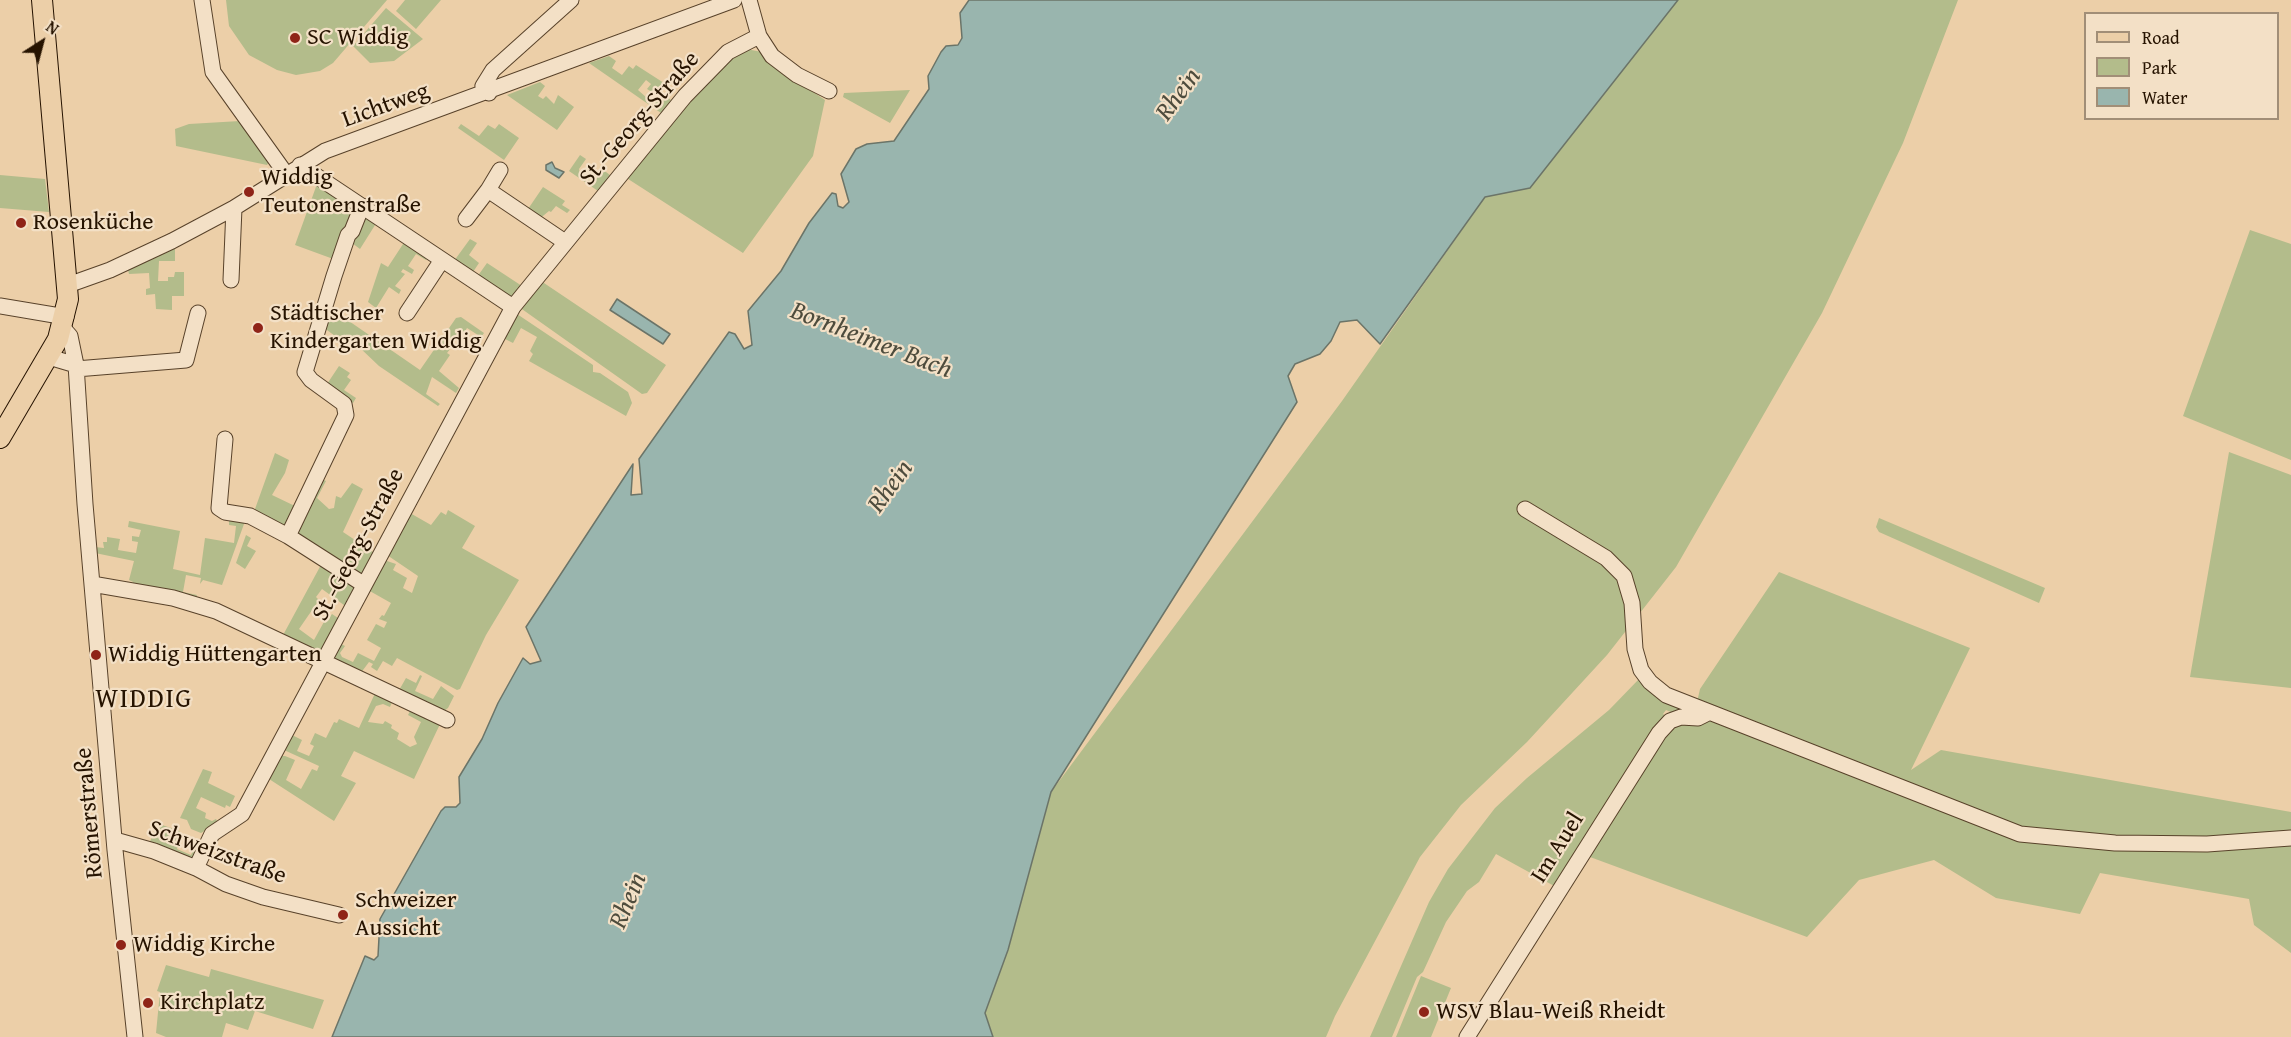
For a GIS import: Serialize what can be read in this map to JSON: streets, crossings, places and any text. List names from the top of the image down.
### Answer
{
  "streets": {
    "street": [
      "Lichtweg",
      "St.-Georg-Straße",
      "Römerstraße",
      "Im Auel",
      "Schweizstraße"
    ]
  },
  "crossings": [
    ["St.-Georg-Straße", "Schweizstraße"],
    ["Römerstraße", "Schweizstraße"]
  ],
  "districts": ["WIDDIG"],
  "water": ["Rhein", "Bornheimer Bach"],
  "places": [
    "SC Widdig",
    "Widdig Teutonenstraße",
    "Rosenküche",
    "Städtischer Kindergarten Widdig",
    "Widdig Hüttengarten",
    "Schweizer Aussicht",
    "Widdig Kirche",
    "Kirchplatz",
    "WSV Blau-Weiß Rheidt"
  ],
  "legend": ["Road", "Park", "Water"],
  "north": "top right"
}
